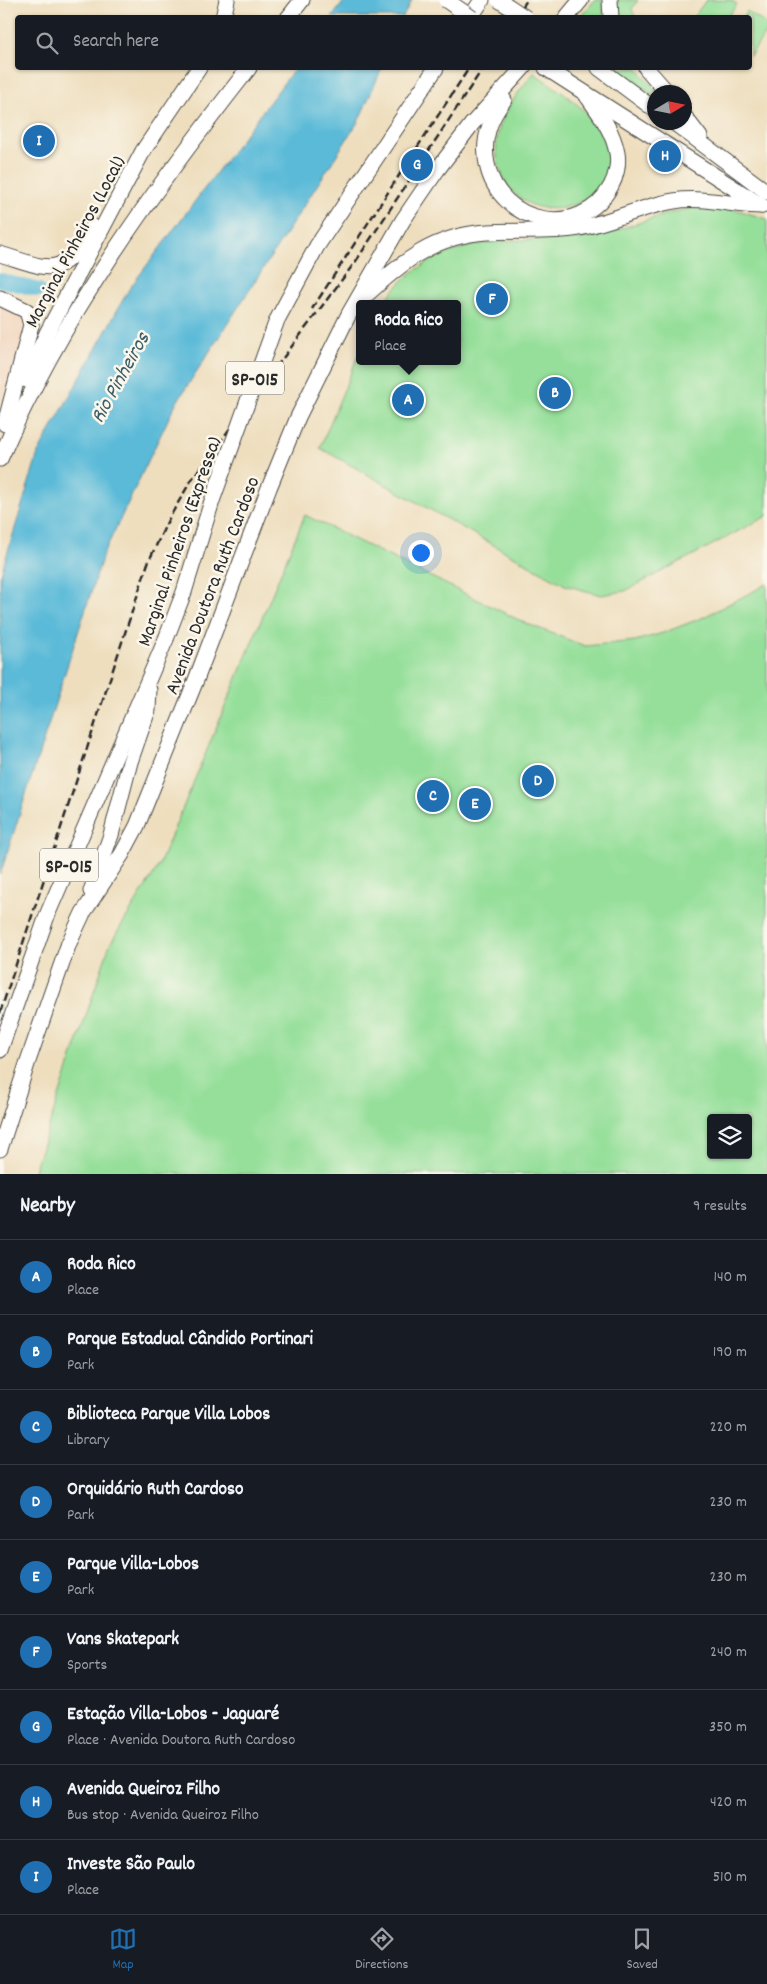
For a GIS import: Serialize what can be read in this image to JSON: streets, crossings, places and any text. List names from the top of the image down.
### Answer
{
  "streets": {
    "highway": [
      "Marginal Pinheiros (Local)",
      "SP-015",
      "Marginal Pinheiros (Expressa)",
      "Avenida Doutora Ruth Cardoso"
    ]
  },
  "water": ["Rio Pinheiros"],
  "north": "right",
  "page": {
    "search": "Search here",
    "pins": [
      "I",
      "H",
      "G",
      "F",
      "B",
      "A",
      "D",
      "C",
      "E"
    ],
    "popup": ["Roda Rico", "Place"],
    "heading": ["Nearby", "9 results"],
    "list": [
      {
        "mark": "A",
        "name": "Roda Rico",
        "note": "Place",
        "value": "140 m"
      },
      {
        "mark": "B",
        "name": "Parque Estadual Cândido Portinari",
        "note": "Park",
        "value": "190 m"
      },
      {
        "mark": "C",
        "name": "Biblioteca Parque Villa Lobos",
        "note": "Library",
        "value": "220 m"
      },
      {
        "mark": "D",
        "name": "Orquidário Ruth Cardoso",
        "note": "Park",
        "value": "230 m"
      },
      {
        "mark": "E",
        "name": "Parque Villa-Lobos",
        "note": "Park",
        "value": "230 m"
      },
      {
        "mark": "F",
        "name": "Vans Skatepark",
        "note": "Sports",
        "value": "240 m"
      },
      {
        "mark": "G",
        "name": "Estação Villa-Lobos - Jaguaré",
        "note": "Place · Avenida Doutora Ruth Cardoso",
        "value": "350 m"
      },
      {
        "mark": "H",
        "name": "Avenida Queiroz Filho",
        "note": "Bus stop · Avenida Queiroz Filho",
        "value": "420 m"
      },
      {
        "mark": "I",
        "name": "Investe São Paulo",
        "note": "Place",
        "value": "510 m"
      }
    ],
    "nav": ["Map", "Directions", "Saved"]
  }
}
